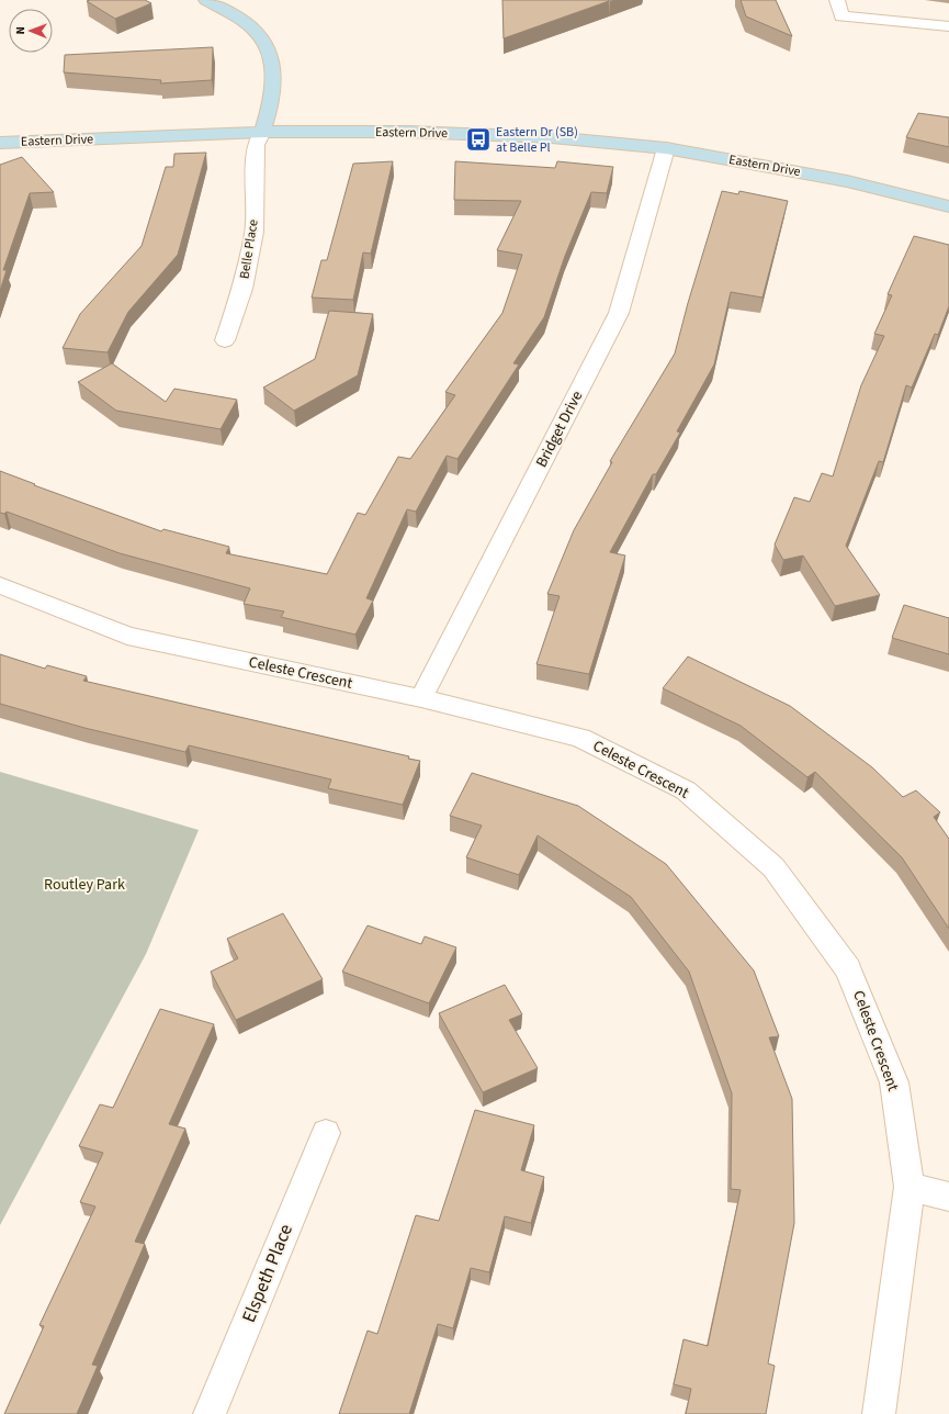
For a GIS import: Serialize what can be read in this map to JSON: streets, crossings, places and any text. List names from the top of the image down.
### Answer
{
  "streets": {
    "street": [
      "Eastern Drive",
      "Belle Place",
      "Bridget Drive",
      "Celeste Crescent",
      "Elspeth Place"
    ]
  },
  "crossings": [
    ["Eastern Drive", "Belle Place"],
    ["Eastern Drive", "Bridget Drive"],
    ["Bridget Drive", "Celeste Crescent"]
  ],
  "parks": ["Routley Park"],
  "places": {
    "bus stop": ["Eastern Dr (SB) at Belle Pl"]
  },
  "north": "left"
}
